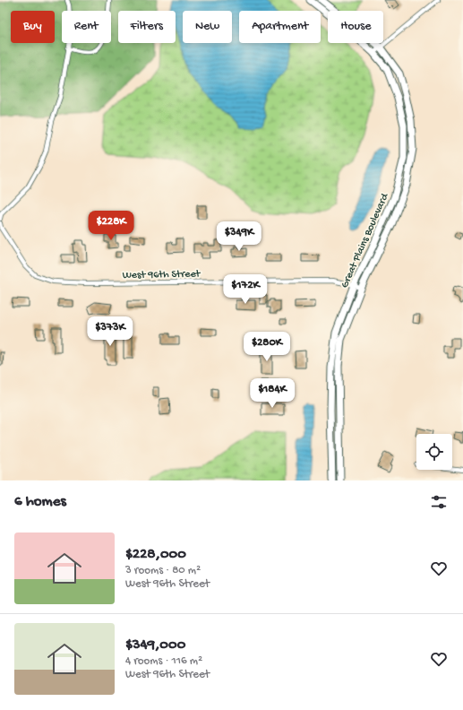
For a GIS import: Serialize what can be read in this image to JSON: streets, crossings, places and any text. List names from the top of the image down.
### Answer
{
  "streets": {
    "main road": ["Great Plains Boulevard"],
    "street": ["West 96th Street"]
  },
  "crossings": [
    ["Great Plains Boulevard", "West 96th Street"]
  ],
  "page": {
    "chip": [
      "Buy",
      "Rent",
      "Filters",
      "New",
      "Apartment",
      "House"
    ],
    "price": [
      "$228K",
      "$349K",
      "$172K",
      "$373K",
      "$280K",
      "$184K"
    ],
    "heading": "6 homes",
    "list": [
      {
        "name": "$228,000",
        "note": "3 rooms · 80 m² · West 96th Street"
      },
      {
        "name": "$349,000",
        "note": "4 rooms · 116 m² · West 96th Street"
      }
    ]
  }
}
